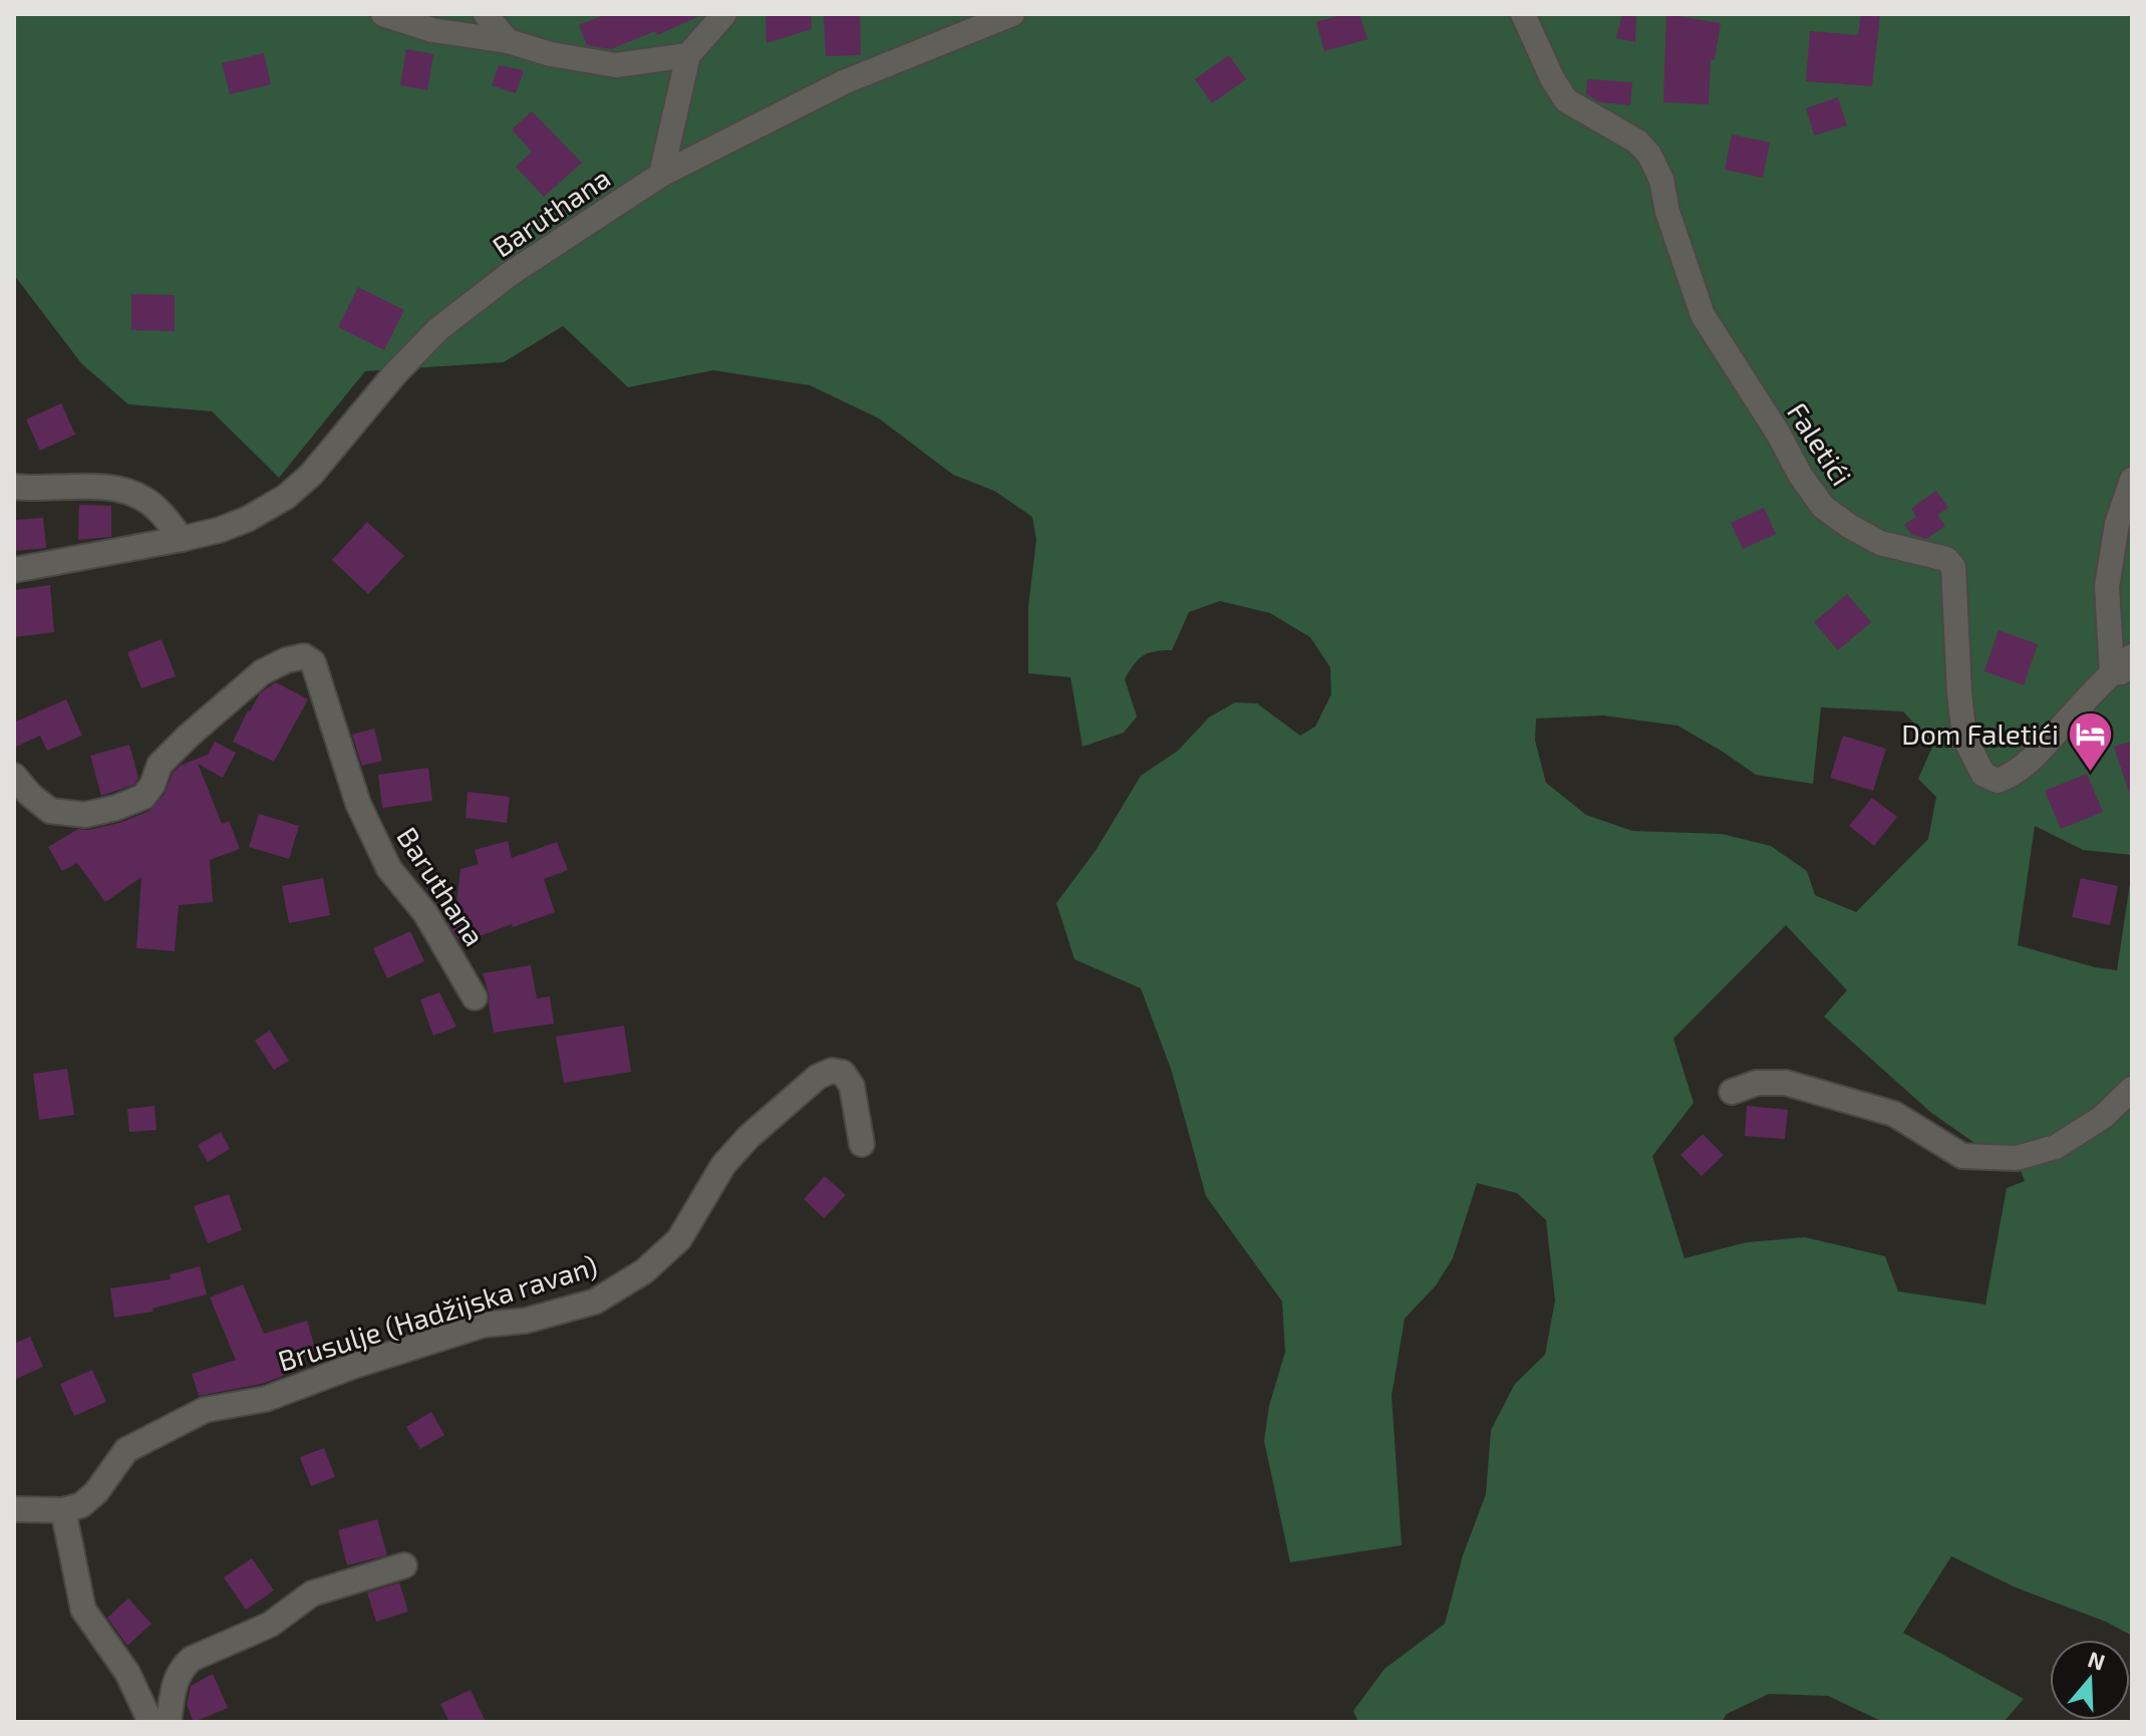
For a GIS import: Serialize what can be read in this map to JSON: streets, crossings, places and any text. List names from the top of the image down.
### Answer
{
  "streets": {
    "street": ["Baruthana", "Faletići", "Brusulje (Hadžijska ravan)"]
  },
  "places": {
    "hotel": ["Dom Faletići"]
  },
  "north": "top"
}
